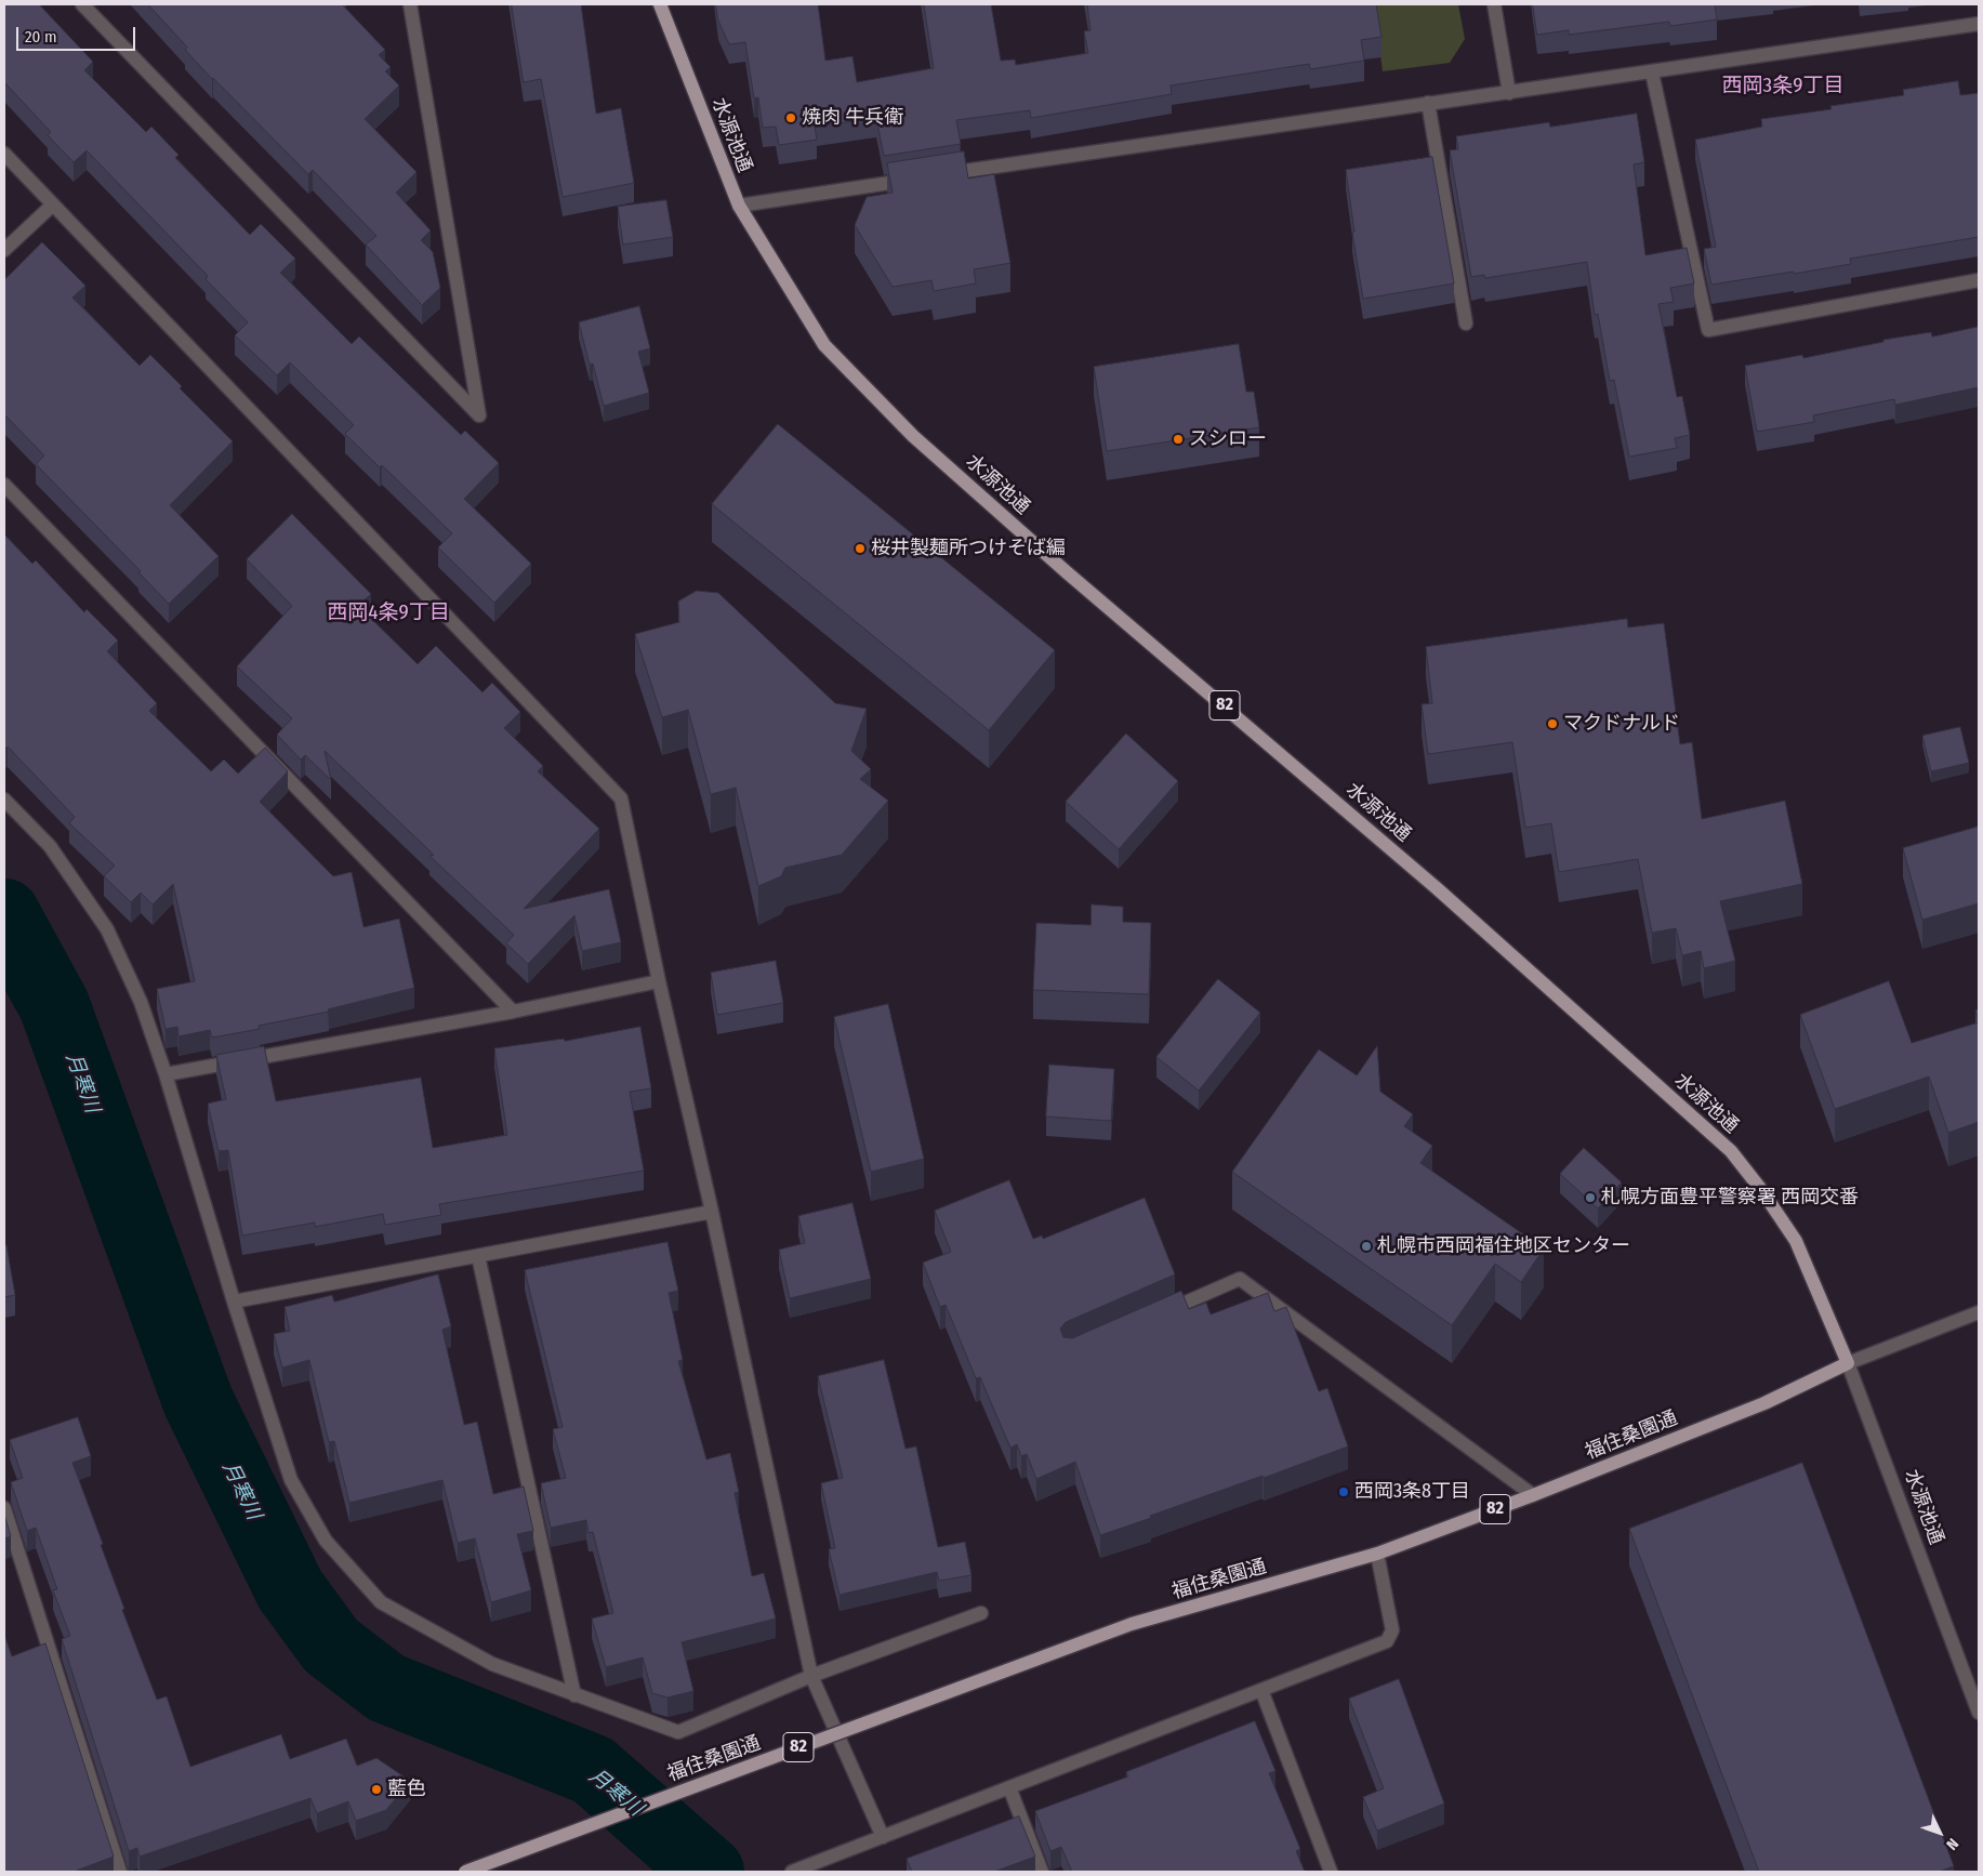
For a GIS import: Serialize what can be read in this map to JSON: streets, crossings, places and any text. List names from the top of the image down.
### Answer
{
  "streets": {
    "main road": ["水源池通", "82", "福住桑園通"]
  },
  "crossings": [
    ["水源池通", "福住桑園通"]
  ],
  "districts": ["西岡3条9丁目", "西岡4条9丁目"],
  "water": ["月寒川"],
  "places": [
    "焼肉 牛兵衛",
    "スシロー",
    "桜井製麺所つけそば編",
    "マクドナルド",
    "札幌方面豊平警察署 西岡交番",
    "札幌市西岡福住地区センター",
    "西岡3条8丁目",
    "藍色"
  ],
  "scale_bar": "20 m",
  "north": "bottom right"
}
